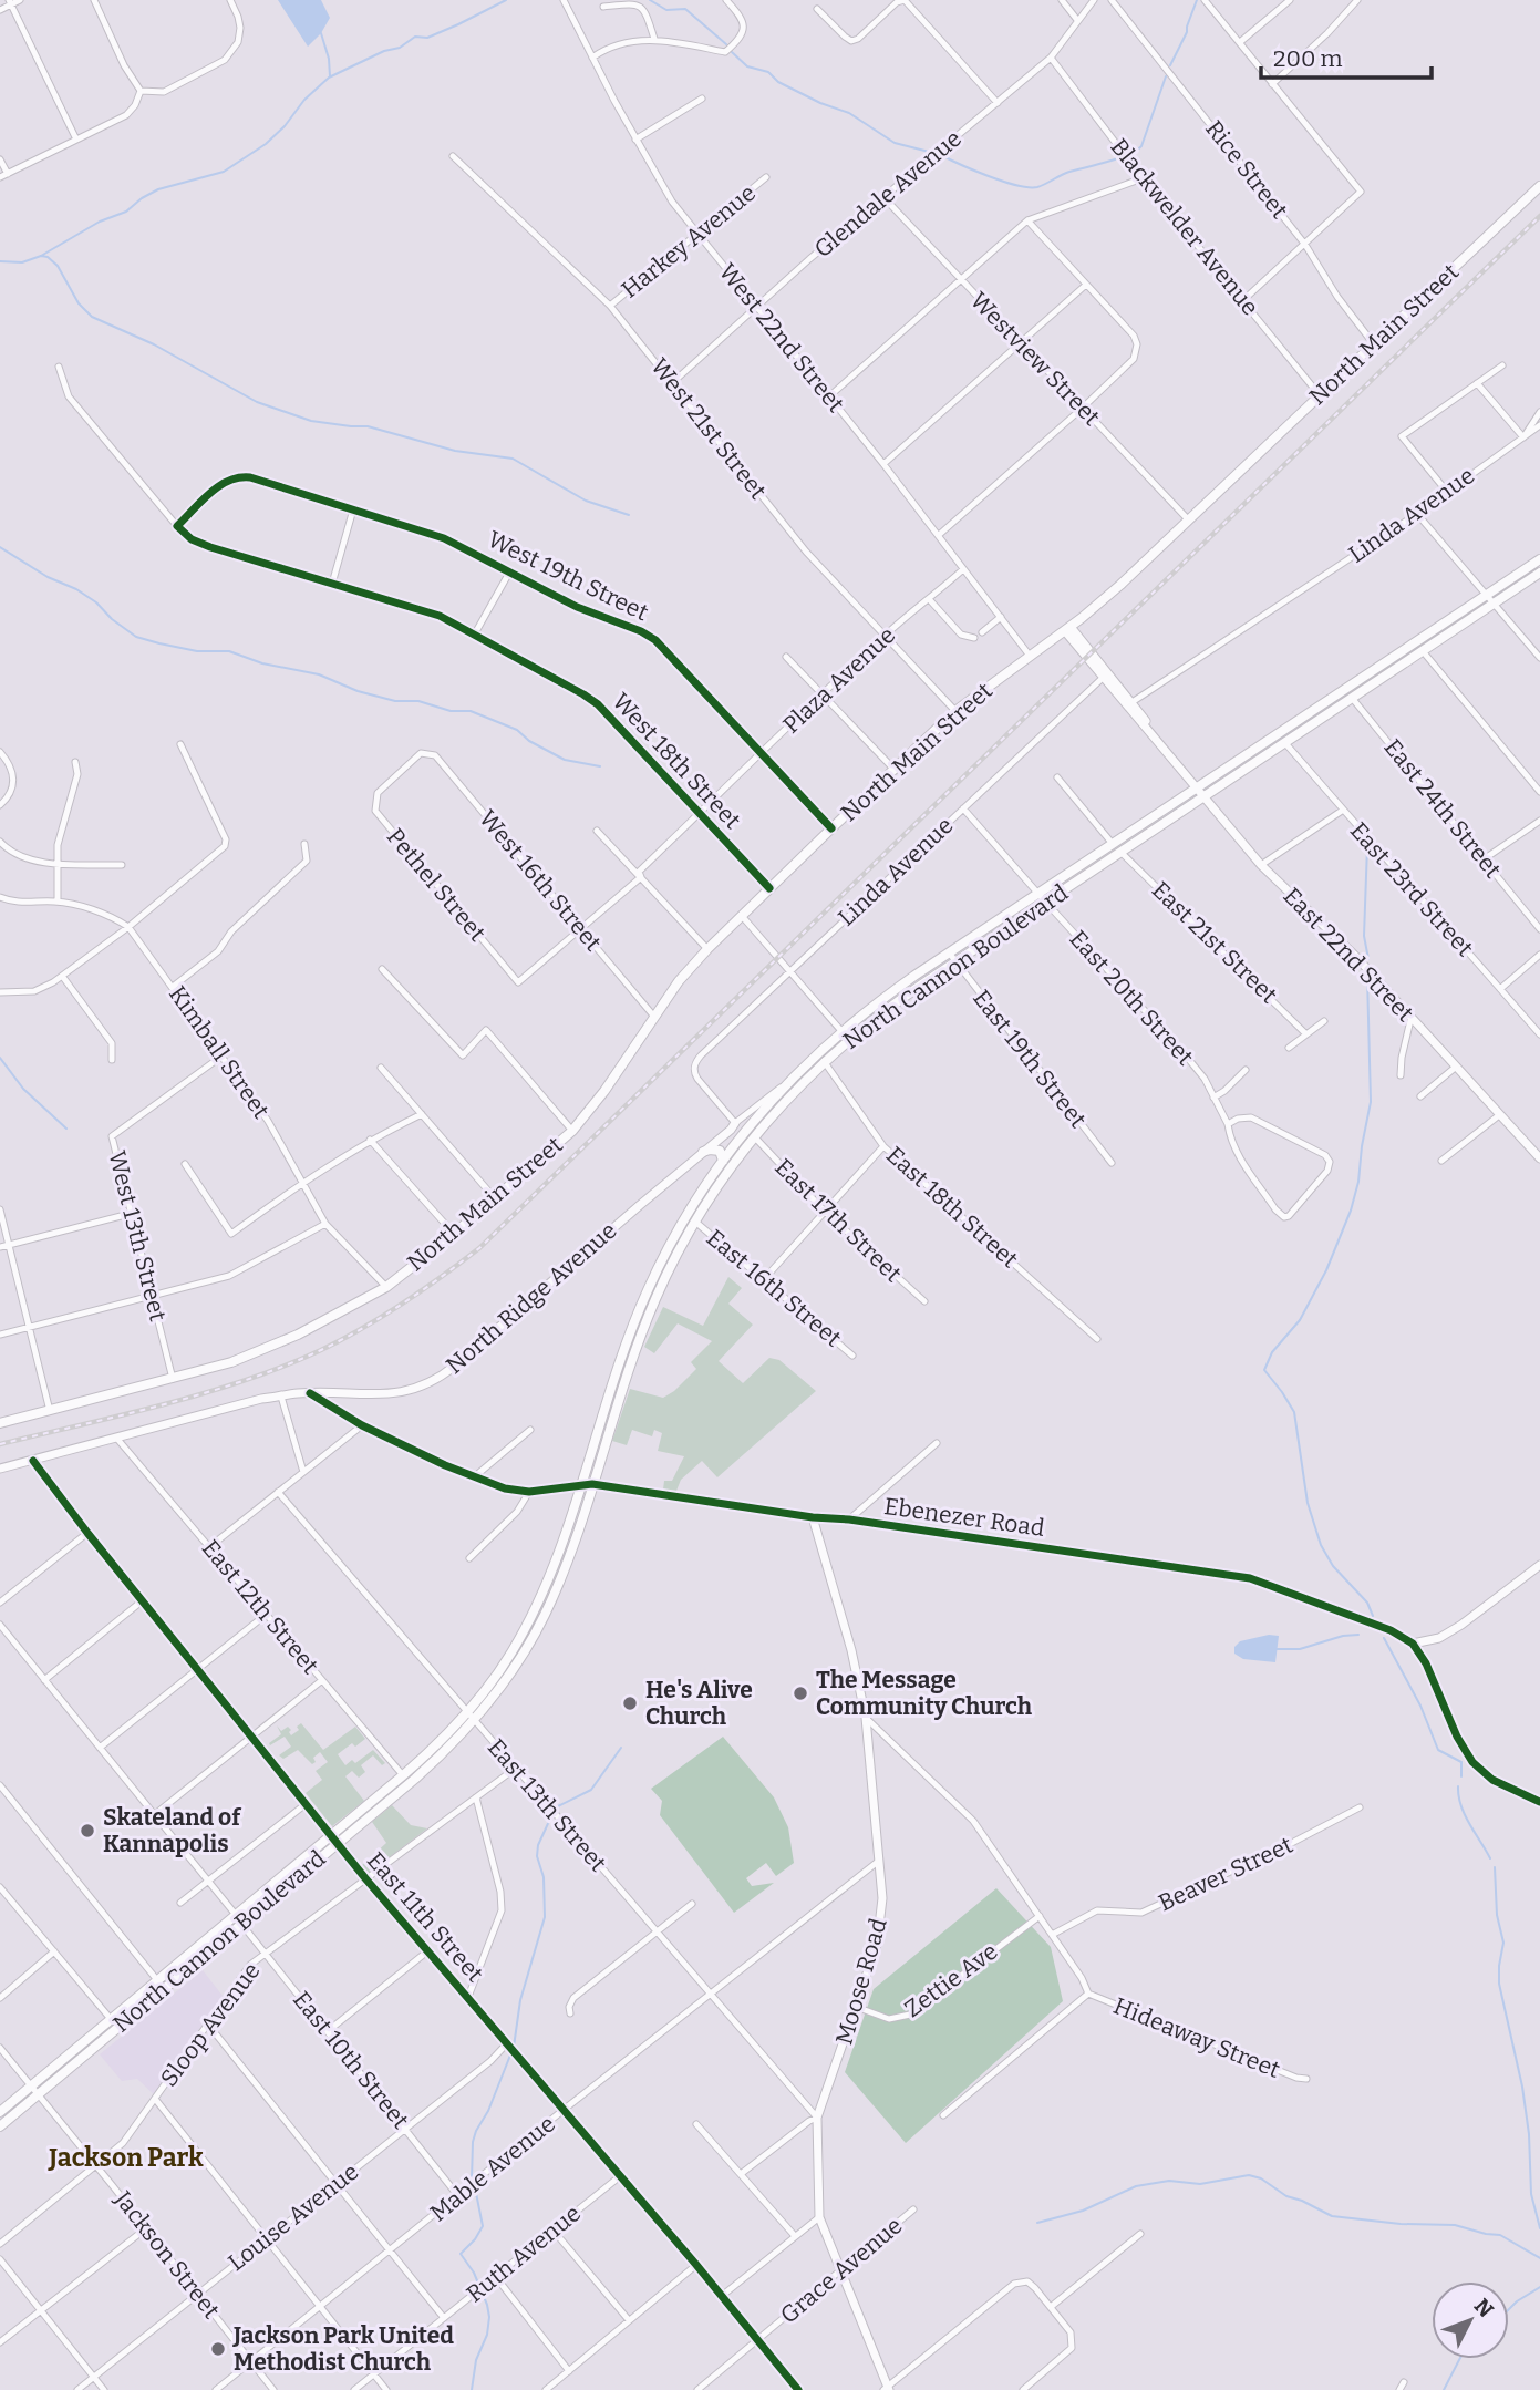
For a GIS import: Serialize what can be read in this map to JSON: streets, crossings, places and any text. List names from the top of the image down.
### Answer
{
  "streets": {
    "main road": ["North Main Street", "North Cannon Boulevard"],
    "street": [
      "Rice Street",
      "Glendale Avenue",
      "Blackwelder Avenue",
      "Harkey Avenue",
      "West 22nd Street",
      "Westview Street",
      "West 21st Street",
      "Linda Avenue",
      "West 19th Street",
      "Plaza Avenue",
      "West 18th Street",
      "East 24th Street",
      "West 16th Street",
      "Pethel Street",
      "East 23rd Street",
      "East 21st Street",
      "East 22nd Street",
      "East 20th Street",
      "Kimball Street",
      "East 19th Street",
      "East 18th Street",
      "East 17th Street",
      "West 13th Street",
      "East 16th Street",
      "North Ridge Avenue",
      "Ebenezer Road",
      "East 12th Street",
      "East 13th Street",
      "Beaver Street",
      "East 11th Street",
      "Zettie Ave",
      "Moose Road",
      "Sloop Avenue",
      "Hideaway Street",
      "East 10th Street",
      "Mable Avenue",
      "Louise Avenue",
      "Ruth Avenue",
      "Jackson Street",
      "Grace Avenue"
    ]
  },
  "crossings": [
    ["Rice Street", "North Main Street"],
    ["Glendale Avenue", "Blackwelder Avenue"],
    ["Glendale Avenue", "West 22nd Street"],
    ["Glendale Avenue", "Westview Street"],
    ["Glendale Avenue", "West 21st Street"],
    ["Blackwelder Avenue", "North Main Street"],
    ["Harkey Avenue", "West 22nd Street"],
    ["Harkey Avenue", "West 21st Street"],
    ["North Main Street", "West 22nd Street"],
    ["North Main Street", "Westview Street"],
    ["North Main Street", "West 21st Street"],
    ["North Main Street", "West 19th Street"],
    ["North Main Street", "West 18th Street"],
    ["North Main Street", "West 16th Street"],
    ["North Main Street", "East 22nd Street"],
    ["North Main Street", "Kimball Street"],
    ["North Main Street", "West 13th Street"],
    ["West 22nd Street", "Plaza Avenue"],
    ["West 21st Street", "Plaza Avenue"],
    ["Linda Avenue", "East 22nd Street"],
    ["Linda Avenue", "East 20th Street"],
    ["Linda Avenue", "North Ridge Avenue"],
    ["West 19th Street", "Plaza Avenue"],
    ["West 19th Street", "West 18th Street"],
    ["Plaza Avenue", "West 18th Street"],
    ["Plaza Avenue", "West 16th Street"],
    ["Plaza Avenue", "Pethel Street"],
    ["East 24th Street", "North Cannon Boulevard"],
    ["West 16th Street", "Pethel Street"],
    ["East 23rd Street", "North Cannon Boulevard"],
    ["East 21st Street", "North Cannon Boulevard"],
    ["East 22nd Street", "North Cannon Boulevard"],
    ["North Cannon Boulevard", "East 20th Street"],
    ["North Cannon Boulevard", "East 19th Street"],
    ["North Cannon Boulevard", "East 18th Street"],
    ["North Cannon Boulevard", "East 17th Street"],
    ["North Cannon Boulevard", "East 16th Street"],
    ["North Cannon Boulevard", "North Ridge Avenue"],
    ["North Cannon Boulevard", "Ebenezer Road"],
    ["North Cannon Boulevard", "East 12th Street"],
    ["North Cannon Boulevard", "East 13th Street"],
    ["North Cannon Boulevard", "East 11th Street"],
    ["North Cannon Boulevard", "East 10th Street"],
    ["North Cannon Boulevard", "Jackson Street"],
    ["Kimball Street", "West 13th Street"],
    ["North Ridge Avenue", "Ebenezer Road"],
    ["North Ridge Avenue", "East 12th Street"],
    ["North Ridge Avenue", "East 11th Street"],
    ["Ebenezer Road", "Moose Road"],
    ["East 13th Street", "Moose Road"],
    ["East 13th Street", "Sloop Avenue"],
    ["East 13th Street", "Mable Avenue"],
    ["East 11th Street", "Sloop Avenue"],
    ["East 11th Street", "Mable Avenue"],
    ["East 11th Street", "Louise Avenue"],
    ["East 11th Street", "Ruth Avenue"],
    ["East 11th Street", "Grace Avenue"],
    ["Zettie Ave", "Moose Road"],
    ["Moose Road", "Mable Avenue"],
    ["Moose Road", "Grace Avenue"],
    ["Sloop Avenue", "East 10th Street"],
    ["Sloop Avenue", "Jackson Street"],
    ["East 10th Street", "Mable Avenue"],
    ["East 10th Street", "Louise Avenue"],
    ["Mable Avenue", "Jackson Street"],
    ["Louise Avenue", "Jackson Street"]
  ],
  "districts": ["Jackson Park"],
  "places": [
    "The Message Community Church",
    "He's Alive Church",
    "Skateland of Kannapolis",
    "Jackson Park United Methodist Church"
  ],
  "scale_bar": "200 m",
  "north": "top right"
}
